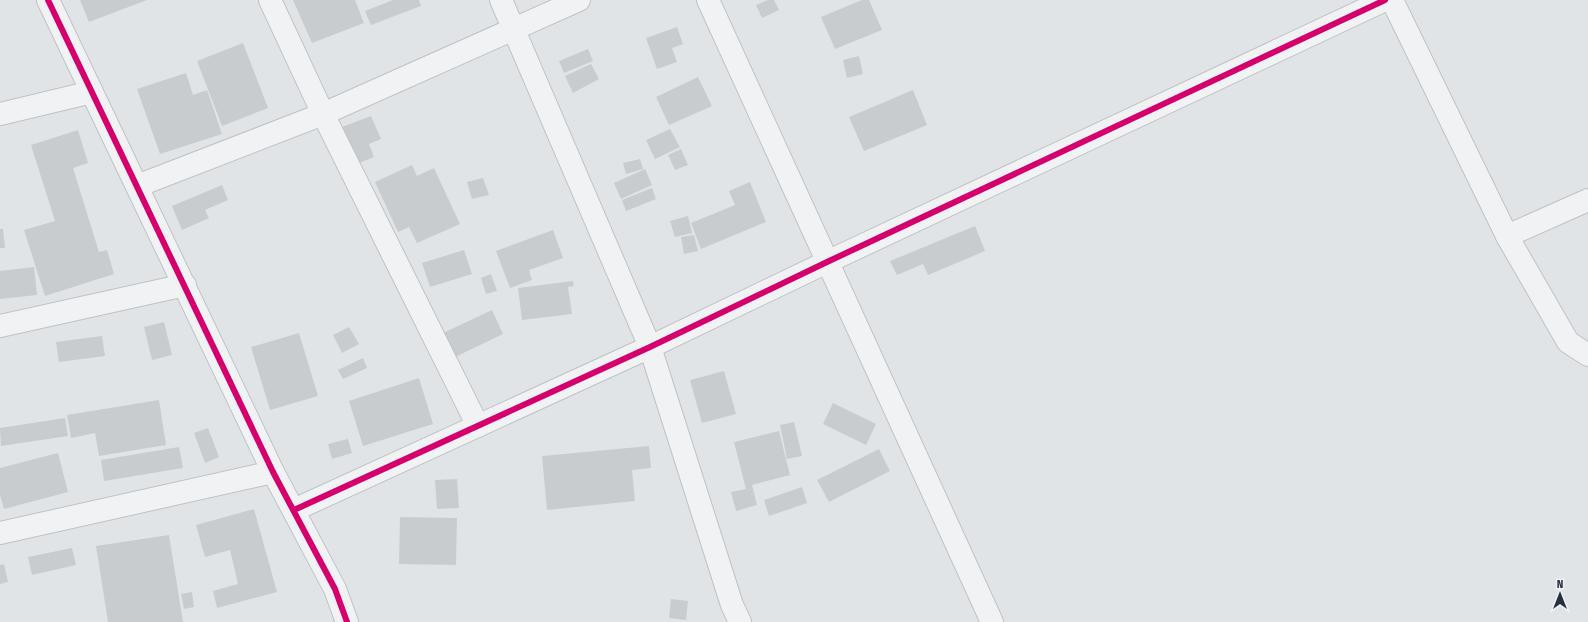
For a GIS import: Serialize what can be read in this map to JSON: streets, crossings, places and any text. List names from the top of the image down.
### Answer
{
  "north": "top"
}
